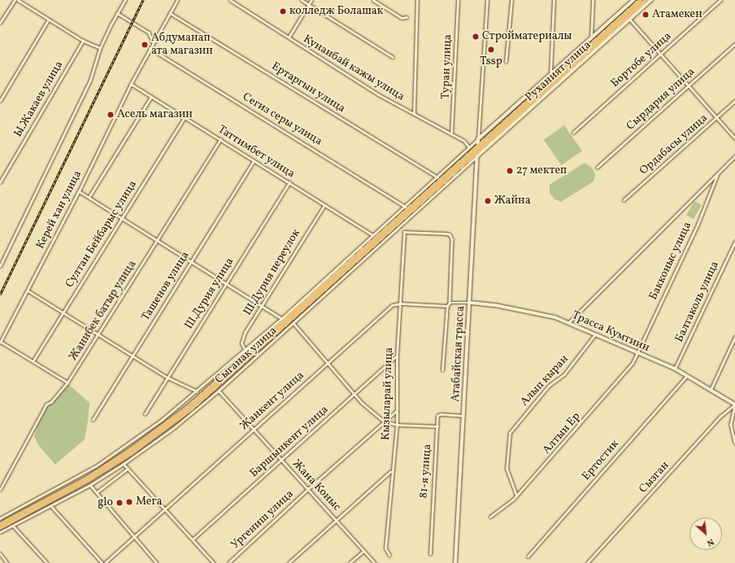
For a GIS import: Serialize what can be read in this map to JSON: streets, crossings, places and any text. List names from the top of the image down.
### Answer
{
  "streets": {
    "main road": ["Руханият улица", "Трасса Кумтиин", "Атабайская трасса"],
    "street": [
      "Бортобе улица",
      "Туран улица",
      "Кунанбай кажы улица",
      "Ертаргын улица",
      "Ы.Жакаев улица",
      "Сырдария улица",
      "Сегиз серы улица",
      "Ордабасы улица",
      "Таттимбет улица",
      "Керей хан улица",
      "Султан Бейбарыс улица",
      "Бакконыс улица",
      "Ш.Дурия переулок",
      "Ташенов улица",
      "Ш.Дурия улица",
      "Балтаколь улица",
      "Жанибек батыр улица",
      "Сыганак улица",
      "Алып кыран",
      "Кызыларай улица",
      "Жанкент улица",
      "Алтын Ер",
      "Баршынкент улица",
      "Ертостик",
      "81-я улица",
      "Сызган",
      "Жана Коныс",
      "Ургениш улица"
    ]
  },
  "crossings": [
    ["Туран улица", "Кунанбай кажы улица"],
    ["Руханият улица", "Атабайская трасса"],
    ["Руханият улица", "Сыганак улица"],
    ["Ертаргын улица", "Керей хан улица"],
    ["Сегиз серы улица", "Керей хан улица"],
    ["Таттимбет улица", "Керей хан улица"],
    ["Таттимбет улица", "Султан Бейбарыс улица"],
    ["Таттимбет улица", "Ш.Дурия переулок"],
    ["Таттимбет улица", "Ташенов улица"],
    ["Таттимбет улица", "Ш.Дурия улица"],
    ["Таттимбет улица", "Жанибек батыр улица"],
    ["Бакконыс улица", "Трасса Кумтиин"],
    ["Бакконыс улица", "Алтын Ер"],
    ["Балтаколь улица", "Трасса Кумтиин"],
    ["Трасса Кумтиин", "Атабайская трасса"],
    ["Трасса Кумтиин", "Алып кыран"],
    ["Трасса Кумтиин", "Алтын Ер"],
    ["Трасса Кумтиин", "Ертостик"],
    ["Трасса Кумтиин", "Сызган"],
    ["Атабайская трасса", "Сыганак улица"],
    ["Атабайская трасса", "81-я улица"],
    ["Сыганак улица", "Жана Коныс"],
    ["Алып кыран", "Алтын Ер"],
    ["Кызыларай улица", "Жанкент улица"],
    ["Кызыларай улица", "Баршынкент улица"],
    ["Кызыларай улица", "Ургениш улица"],
    ["Жанкент улица", "Жана Коныс"],
    ["Баршынкент улица", "Жана Коныс"],
    ["Жана Коныс", "Ургениш улица"]
  ],
  "places": [
    "колледж Болашак",
    "Атамекен",
    "Стройматериалы",
    "Абдуманап ата магазин",
    "Tssp",
    "Асель магазин",
    "27 мектеп",
    "Жайна",
    "Мега",
    "glo"
  ],
  "north": "bottom right"
}
